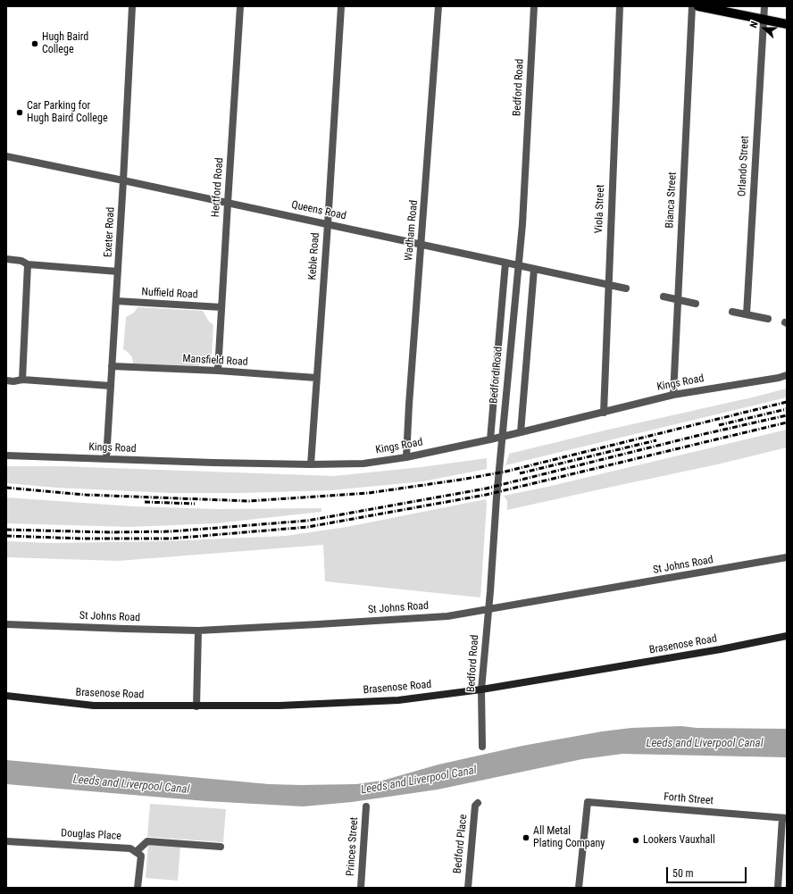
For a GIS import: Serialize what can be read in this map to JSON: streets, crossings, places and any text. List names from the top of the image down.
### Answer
{
  "streets": {
    "main road": ["Brasenose Road"],
    "street": [
      "Bedford Road",
      "Orlando Street",
      "Hertford Road",
      "Bianca Street",
      "Viola Street",
      "Queens Road",
      "Wadham Road",
      "Exeter Road",
      "Keble Road",
      "Nuffield Road",
      "Mansfield Road",
      "Kings Road",
      "St Johns Road",
      "Forth Street",
      "Douglas Place",
      "Bedford Place",
      "Princes Street"
    ]
  },
  "crossings": [
    ["Bedford Road", "Queens Road"],
    ["Bedford Road", "Kings Road"],
    ["Bedford Road", "St Johns Road"],
    ["Bedford Road", "Brasenose Road"],
    ["Hertford Road", "Queens Road"],
    ["Hertford Road", "Nuffield Road"],
    ["Hertford Road", "Mansfield Road"],
    ["Bianca Street", "Kings Road"],
    ["Viola Street", "Queens Road"],
    ["Viola Street", "Kings Road"],
    ["Queens Road", "Wadham Road"],
    ["Queens Road", "Exeter Road"],
    ["Queens Road", "Keble Road"],
    ["Wadham Road", "Kings Road"],
    ["Exeter Road", "Nuffield Road"],
    ["Exeter Road", "Mansfield Road"],
    ["Exeter Road", "Kings Road"],
    ["Keble Road", "Mansfield Road"],
    ["Keble Road", "Kings Road"]
  ],
  "water": ["Leeds and Liverpool Canal"],
  "places": [
    "Hugh Baird College",
    "Car Parking for Hugh Baird College",
    "All Metal Plating Company",
    "Lookers Vauxhall"
  ],
  "scale_bar": "50 m",
  "north": "left"
}
